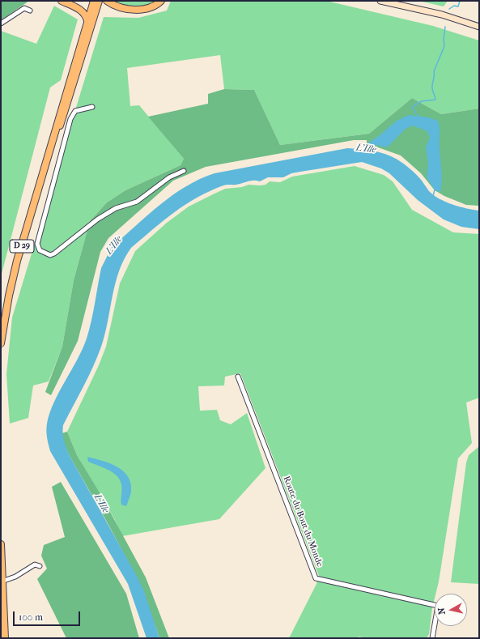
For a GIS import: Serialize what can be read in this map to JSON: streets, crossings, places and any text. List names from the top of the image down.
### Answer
{
  "streets": {
    "main road": ["D 29"],
    "street": ["Route du Bout du Monde"]
  },
  "water": ["L'Ille"],
  "scale_bar": "100 m",
  "north": "left"
}
